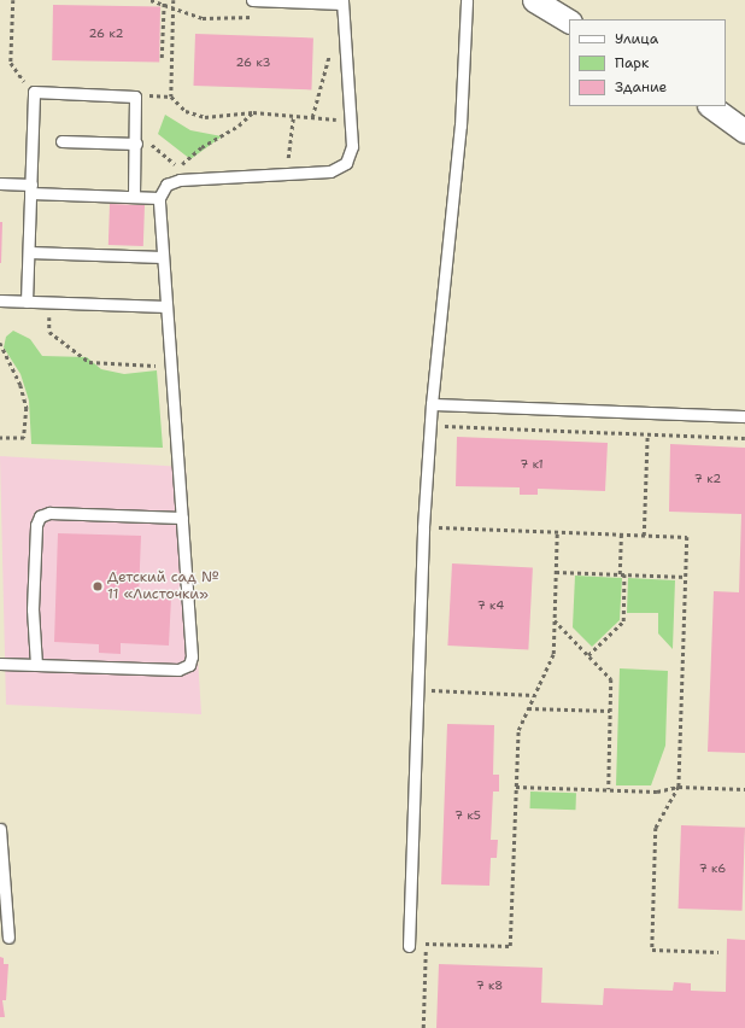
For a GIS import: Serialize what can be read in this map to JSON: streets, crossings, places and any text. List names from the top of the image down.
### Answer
{
  "places": ["Детский сад № 11 «Листочки»"],
  "house_numbers": [
    "26 к2",
    "26 к3",
    "7 к1",
    "7 к2",
    "7 к4",
    "7 к5",
    "7 к6",
    "7 к8"
  ],
  "legend": ["Улица", "Парк", "Здание"]
}
